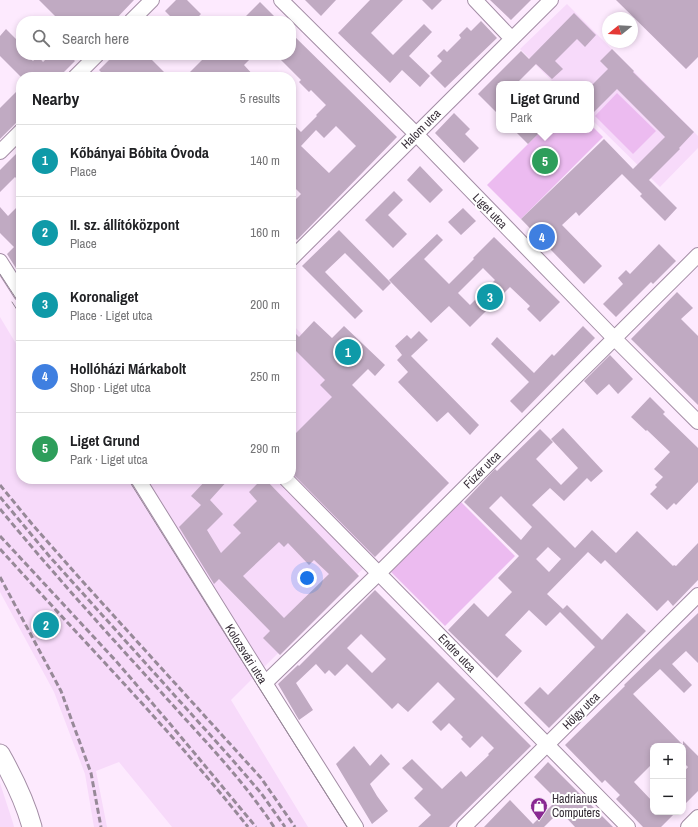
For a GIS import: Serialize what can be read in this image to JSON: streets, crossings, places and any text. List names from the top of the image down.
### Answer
{
  "streets": {
    "street": [
      "Halom utca",
      "Liget utca",
      "Füzér utca",
      "Endre utca",
      "Kolozsvári utca",
      "Hölgy utca"
    ]
  },
  "crossings": [
    ["Halom utca", "Liget utca"],
    ["Liget utca", "Füzér utca"],
    ["Füzér utca", "Endre utca"],
    ["Füzér utca", "Kolozsvári utca"],
    ["Endre utca", "Hölgy utca"]
  ],
  "places": {
    "shop": ["Hadrianus Computers"]
  },
  "north": "left",
  "page": {
    "search": "Search here",
    "heading": ["Nearby", "5 results"],
    "popup": ["Liget Grund", "Park"],
    "list": [
      {
        "mark": "1",
        "name": "Kőbányai Bóbita Óvoda",
        "note": "Place",
        "value": "140 m"
      },
      {
        "mark": "2",
        "name": "II. sz. állítóközpont",
        "note": "Place",
        "value": "160 m"
      },
      {
        "mark": "3",
        "name": "Koronaliget",
        "note": "Place · Liget utca",
        "value": "200 m"
      },
      {
        "mark": "4",
        "name": "Hollóházi Márkabolt",
        "note": "Shop · Liget utca",
        "value": "250 m"
      },
      {
        "mark": "5",
        "name": "Liget Grund",
        "note": "Park · Liget utca",
        "value": "290 m"
      }
    ],
    "pins": [
      "5",
      "4",
      "3",
      "1",
      "2"
    ],
    "map_buttons": ["+", "−"]
  }
}
